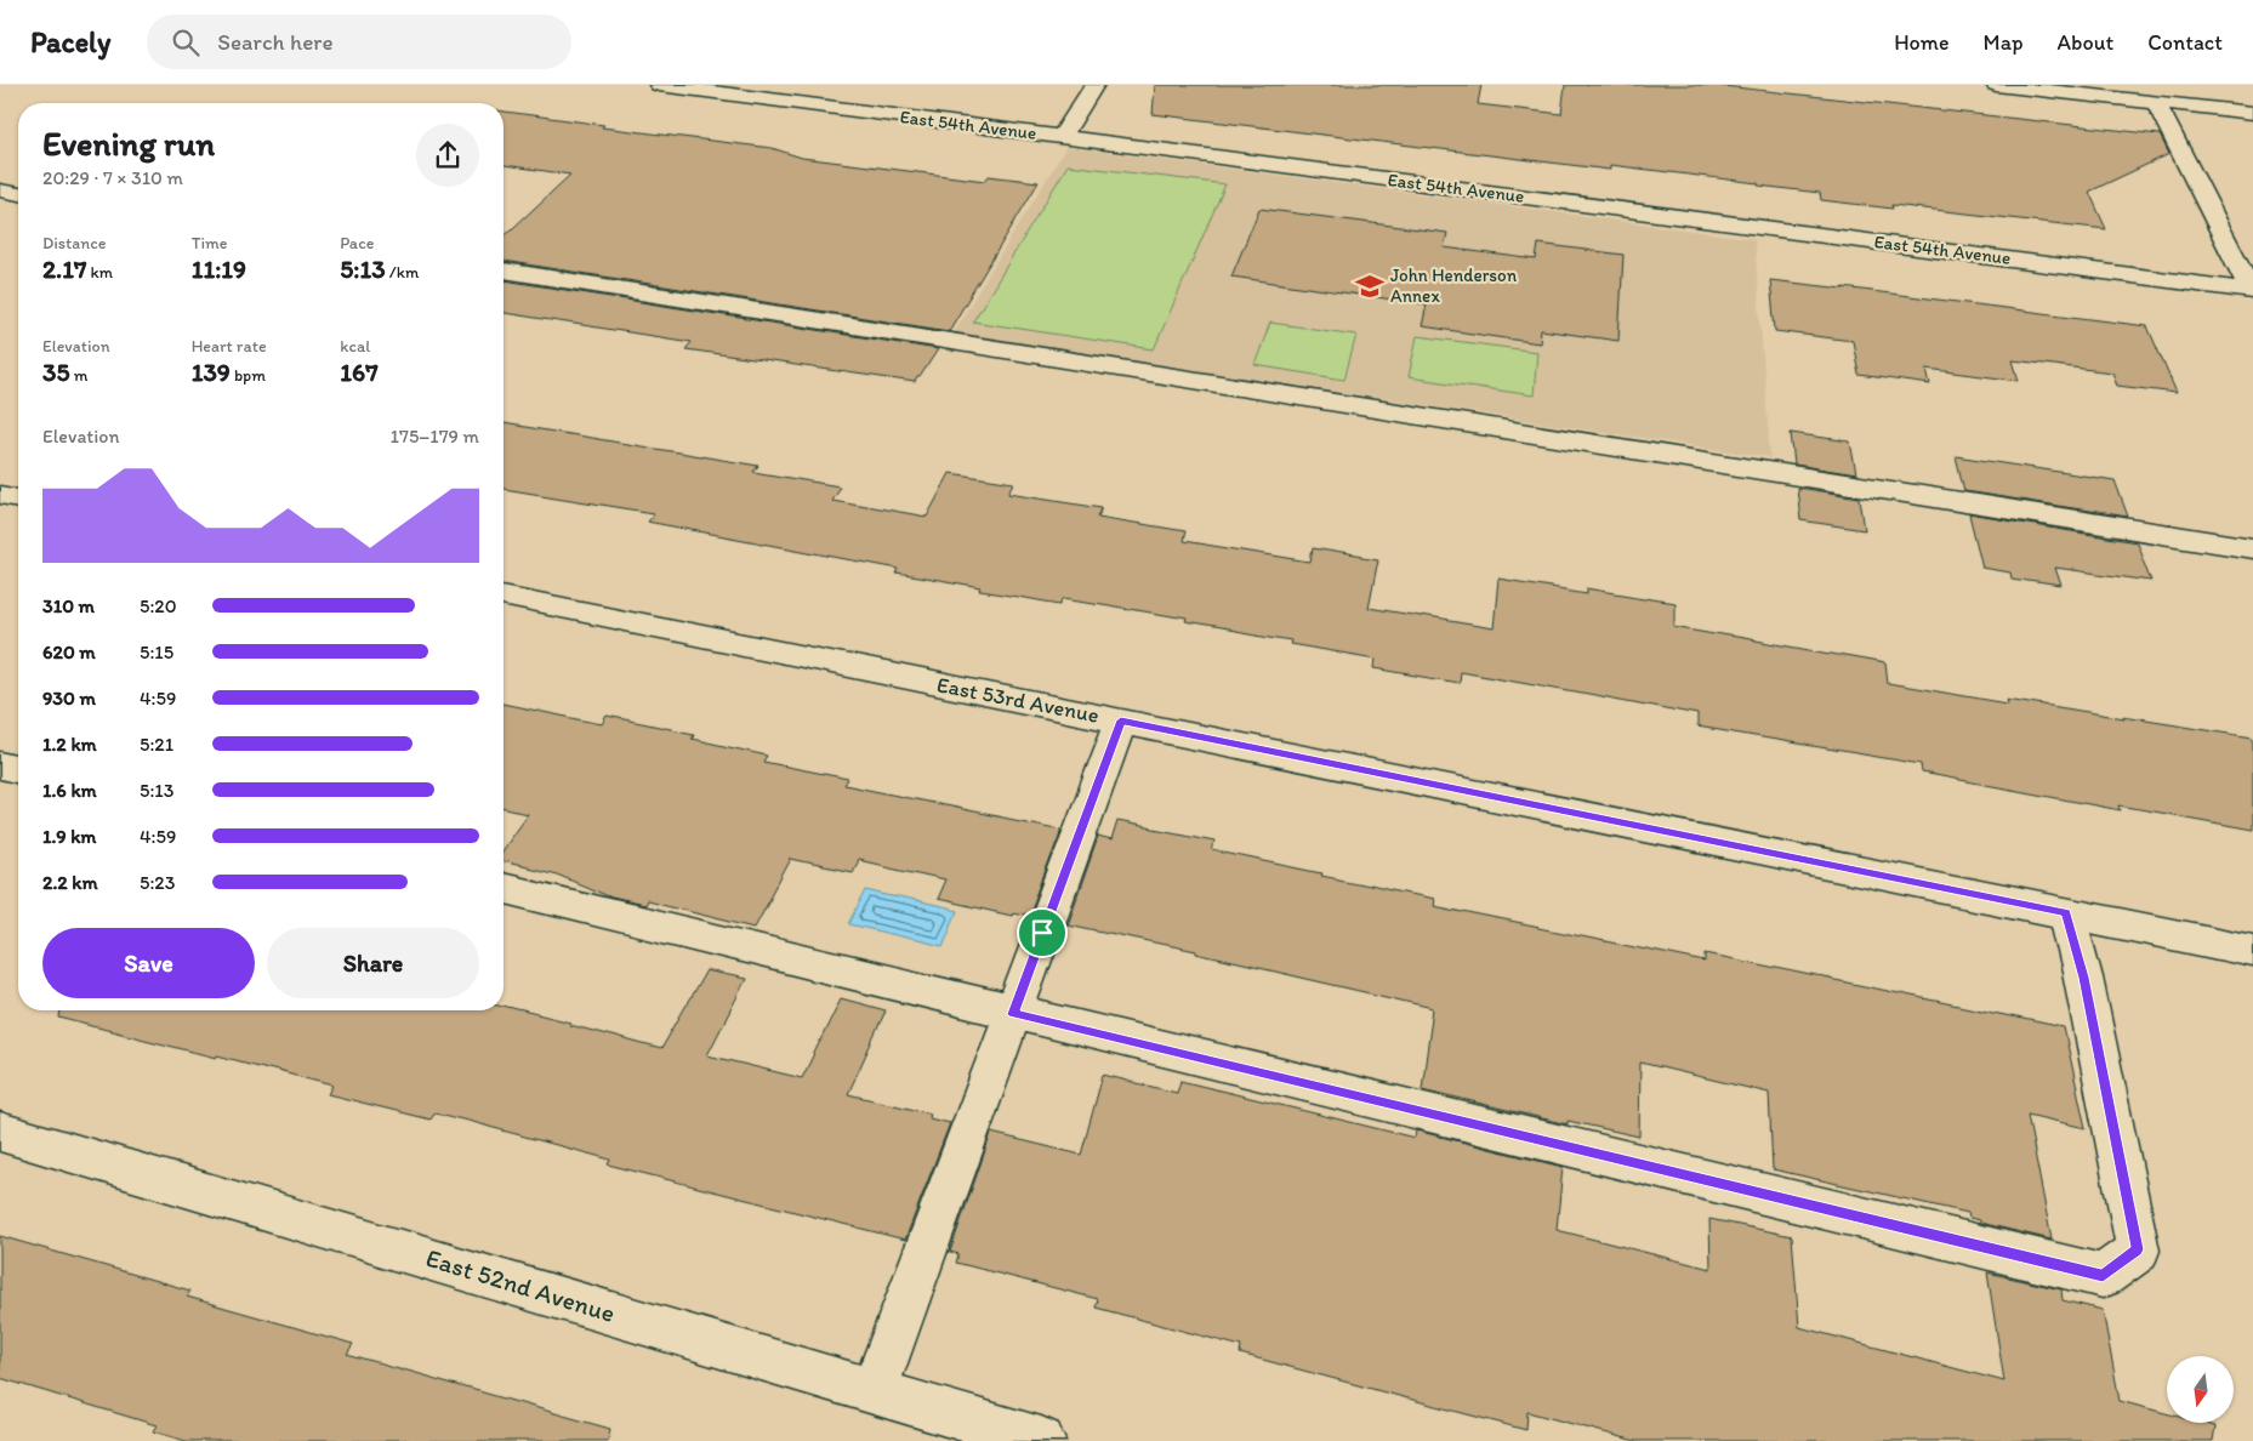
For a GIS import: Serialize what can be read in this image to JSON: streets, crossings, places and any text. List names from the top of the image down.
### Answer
{
  "streets": {
    "street": ["East 54th Avenue", "East 53rd Avenue", "East 52nd Avenue"]
  },
  "places": {
    "school or university": ["John Henderson Annex"]
  },
  "north": "bottom",
  "page": {
    "header": "Pacely",
    "search": "Search here",
    "nav": [
      "Home",
      "Map",
      "About",
      "Contact"
    ],
    "heading": ["Evening run", "20:29 · 7 × 310 m"],
    "stats": [
      ["Distance", "2.17 km"],
      ["Time", "11:19"],
      ["Pace", "5:13 /km"],
      ["Elevation", "35 m"],
      ["Heart rate", "139 bpm"],
      ["kcal", "167"]
    ],
    "chart": ["Elevation", "175–179 m"],
    "list": [
      {
        "name": "310 m",
        "note": "5:20"
      },
      {
        "name": "620 m",
        "note": "5:15"
      },
      {
        "name": "930 m",
        "note": "4:59"
      },
      {
        "name": "1.2 km",
        "note": "5:21"
      },
      {
        "name": "1.6 km",
        "note": "5:13"
      },
      {
        "name": "1.9 km",
        "note": "4:59"
      },
      {
        "name": "2.2 km",
        "note": "5:23"
      }
    ],
    "buttons": ["Save", "Share"]
  }
}
